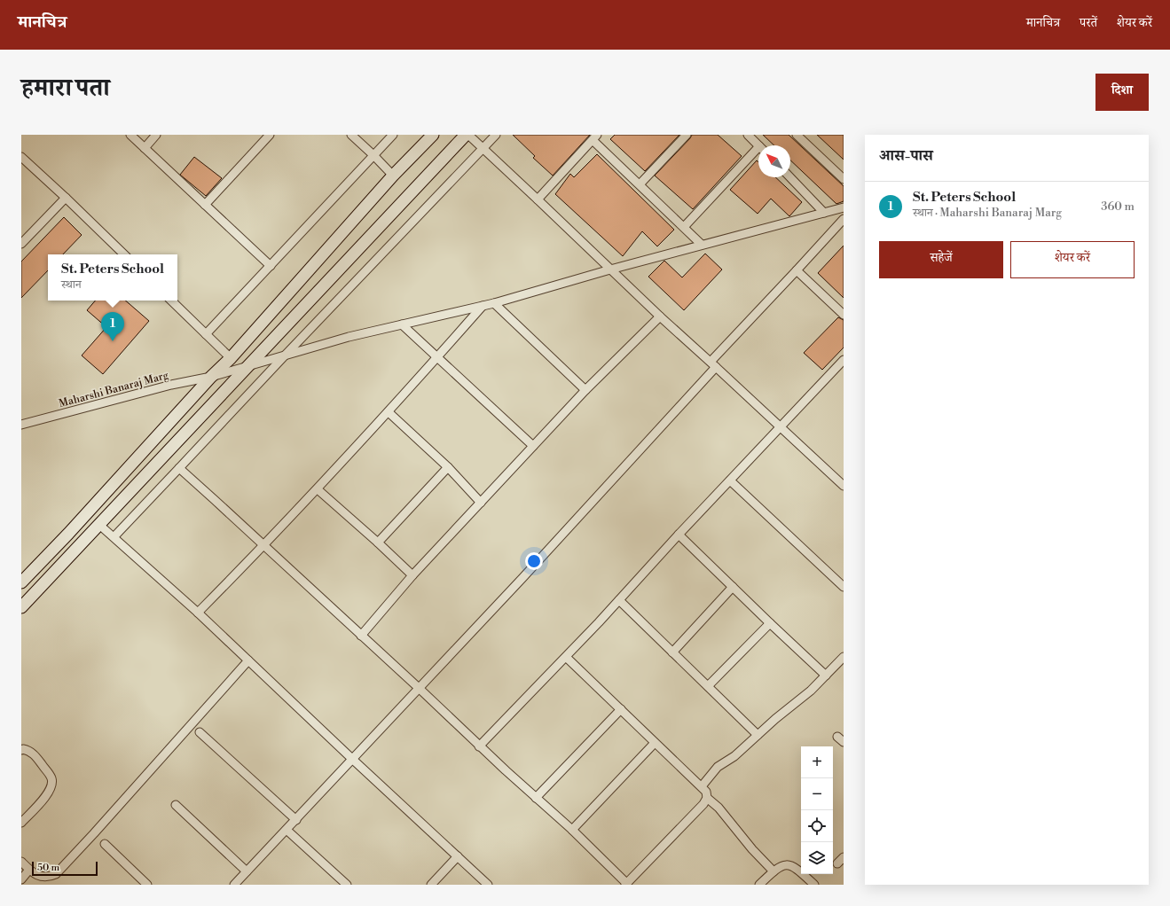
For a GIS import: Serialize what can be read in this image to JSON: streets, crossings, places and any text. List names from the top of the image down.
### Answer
{
  "streets": {
    "street": ["Maharshi Banaraj Marg"]
  },
  "scale_bar": "50 m",
  "north": "top left",
  "page": {
    "header": "मानचित्र",
    "nav": ["मानचित्र", "परतें", "शेयर करें"],
    "title": "हमारा पता",
    "buttons": [
      "दिशा",
      ["सहेजें", "शेयर करें"]
    ],
    "heading": "आस-पास",
    "list": [
      {
        "mark": "1",
        "name": "St. Peters School",
        "note": "स्थान · Maharshi Banaraj Marg",
        "value": "360 m"
      }
    ],
    "popup": ["St. Peters School", "स्थान"],
    "pins": "1",
    "map_buttons": ["+", "−"],
    "scale": "50 m"
  }
}
